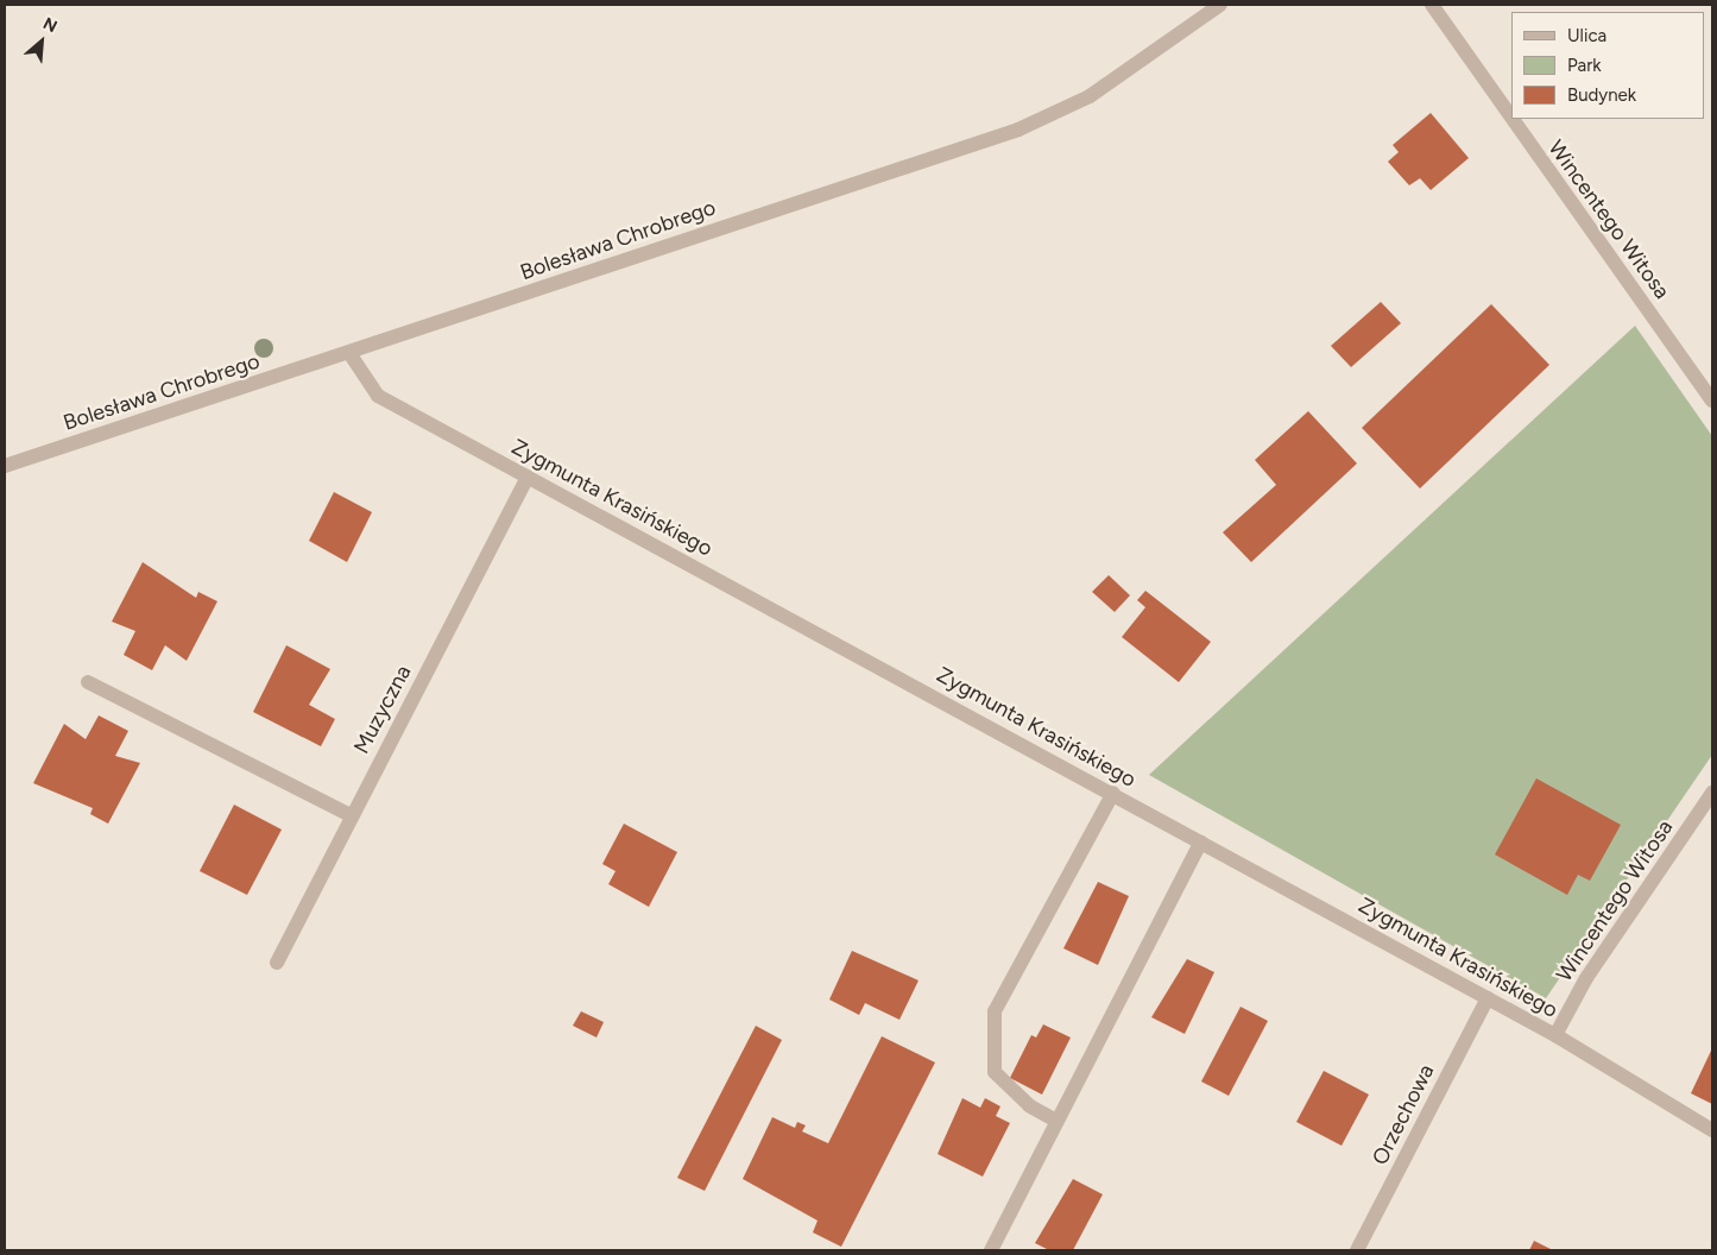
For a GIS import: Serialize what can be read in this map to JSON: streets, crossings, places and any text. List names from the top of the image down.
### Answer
{
  "streets": {
    "street": [
      "Wincentego Witosa",
      "Bolesława Chrobrego",
      "Zygmunta Krasińskiego",
      "Muzyczna",
      "Orzechowa"
    ]
  },
  "crossings": [
    ["Wincentego Witosa", "Zygmunta Krasińskiego"],
    ["Bolesława Chrobrego", "Zygmunta Krasińskiego"],
    ["Zygmunta Krasińskiego", "Muzyczna"],
    ["Zygmunta Krasińskiego", "Orzechowa"]
  ],
  "legend": ["Ulica", "Park", "Budynek"],
  "north": "top right"
}
